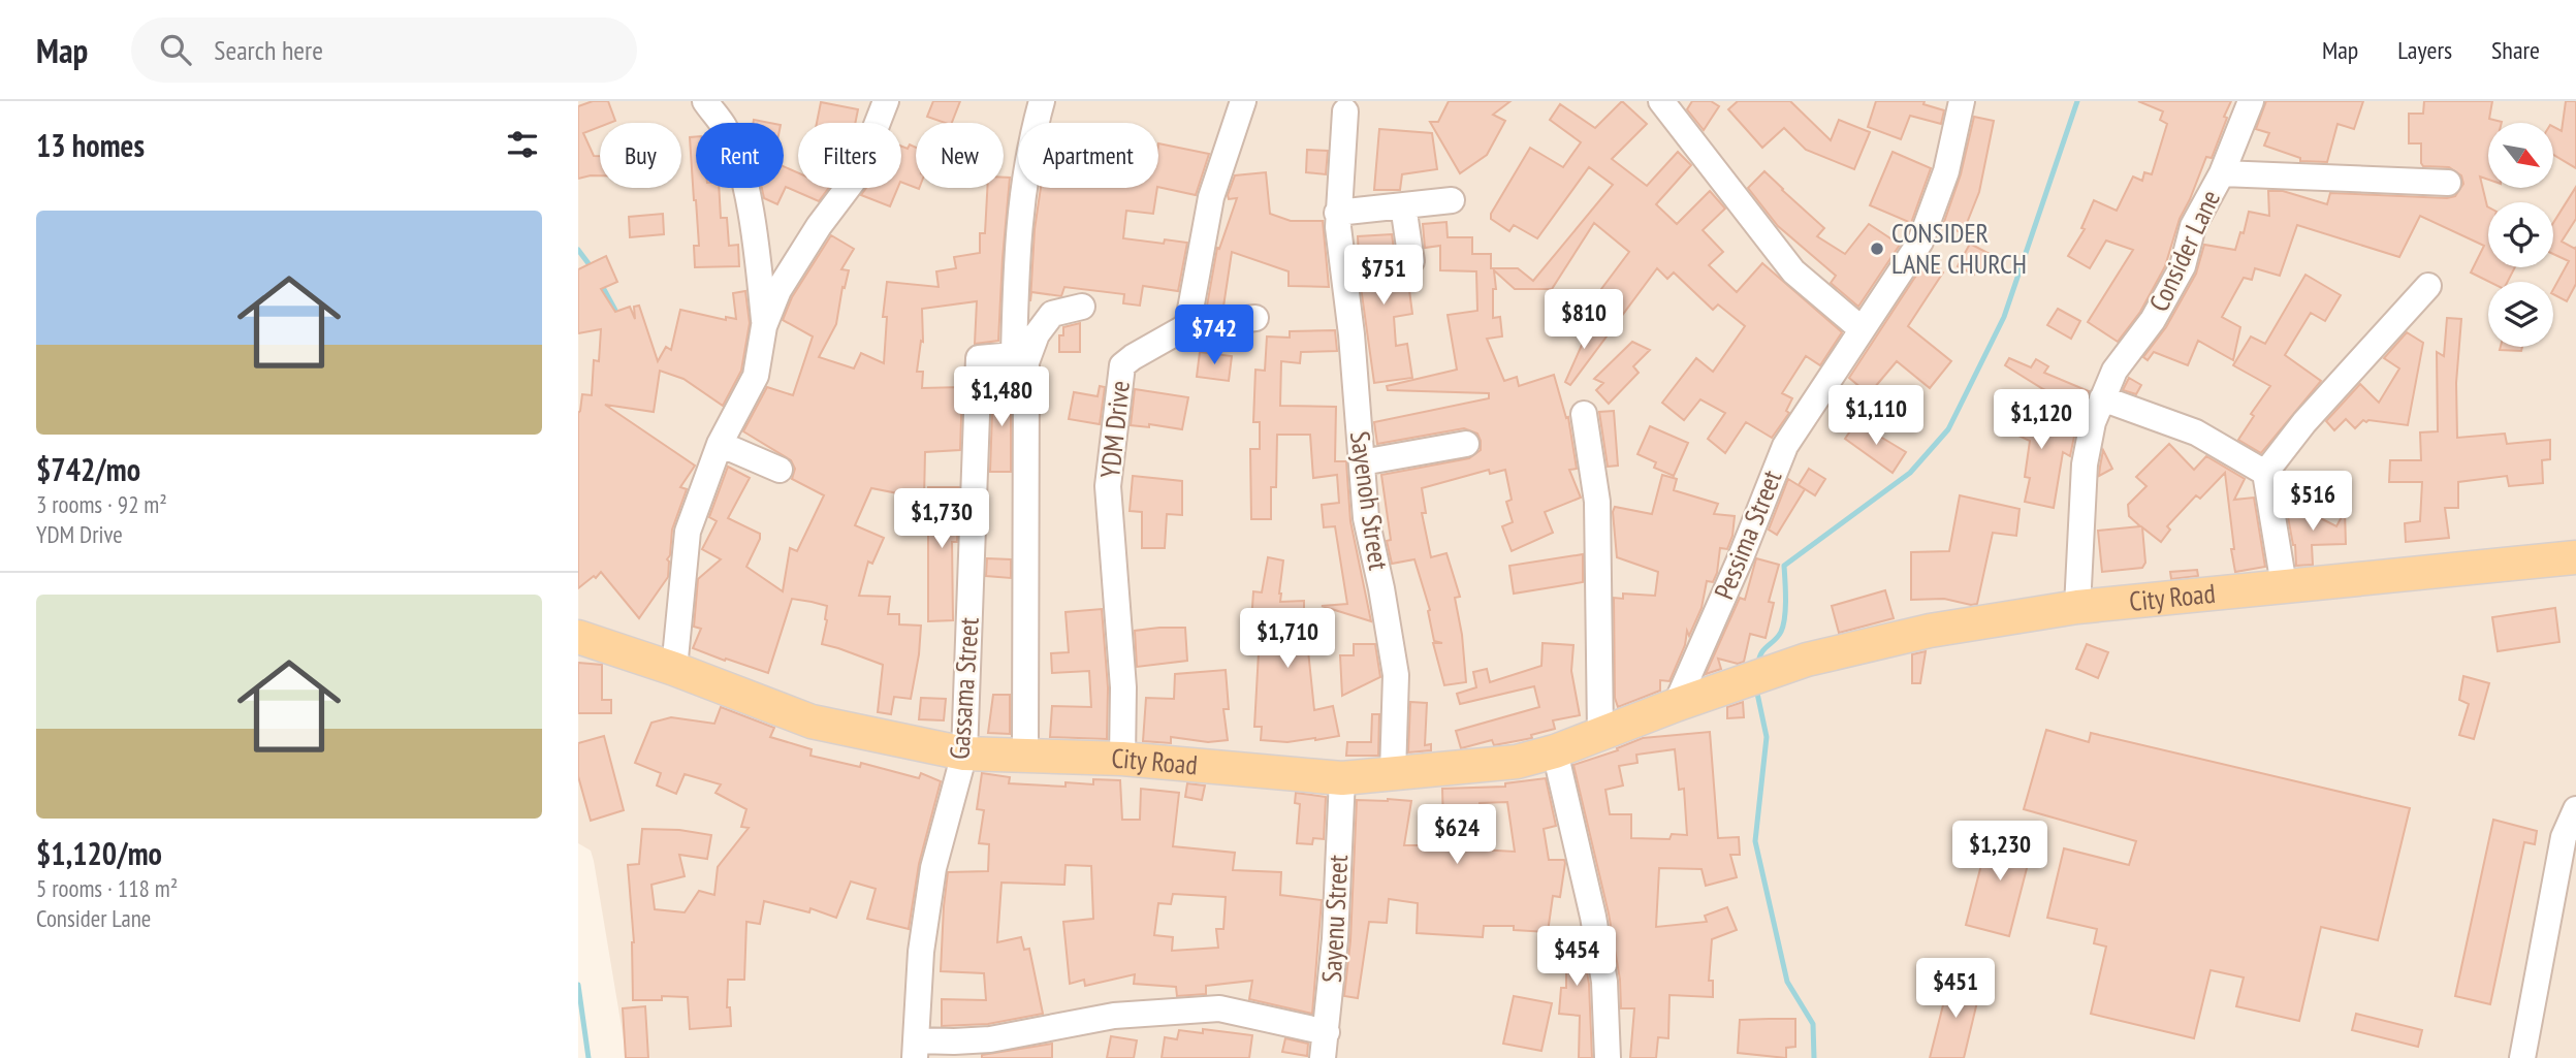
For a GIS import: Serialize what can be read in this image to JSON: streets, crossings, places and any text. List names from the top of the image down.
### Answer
{
  "streets": {
    "main road": ["City Road"],
    "street": [
      "Consider Lane",
      "YDM Drive",
      "Sayenoh Street",
      "Pessima Street",
      "Gassama Street",
      "Sayenu Street"
    ]
  },
  "crossings": [
    ["Consider Lane", "City Road"],
    ["YDM Drive", "City Road"],
    ["Sayenoh Street", "City Road"],
    ["Pessima Street", "City Road"],
    ["City Road", "Gassama Street"],
    ["City Road", "Sayenu Street"]
  ],
  "places": ["CONSIDER LANE CHURCH"],
  "north": "bottom right",
  "page": {
    "header": "Map",
    "search": "Search here",
    "nav": ["Map", "Layers", "Share"],
    "heading": "13 homes",
    "chip": [
      "Buy",
      "Rent",
      "Filters",
      "New",
      "Apartment"
    ],
    "list": [
      {
        "name": "$742/mo",
        "note": "3 rooms · 92 m² · YDM Drive"
      },
      {
        "name": "$1,120/mo",
        "note": "5 rooms · 118 m² · Consider Lane"
      }
    ],
    "price": [
      "$751",
      "$810",
      "$742",
      "$1,480",
      "$1,110",
      "$1,120",
      "$516",
      "$1,730",
      "$1,710",
      "$624",
      "$1,230",
      "$454",
      "$451"
    ]
  }
}
